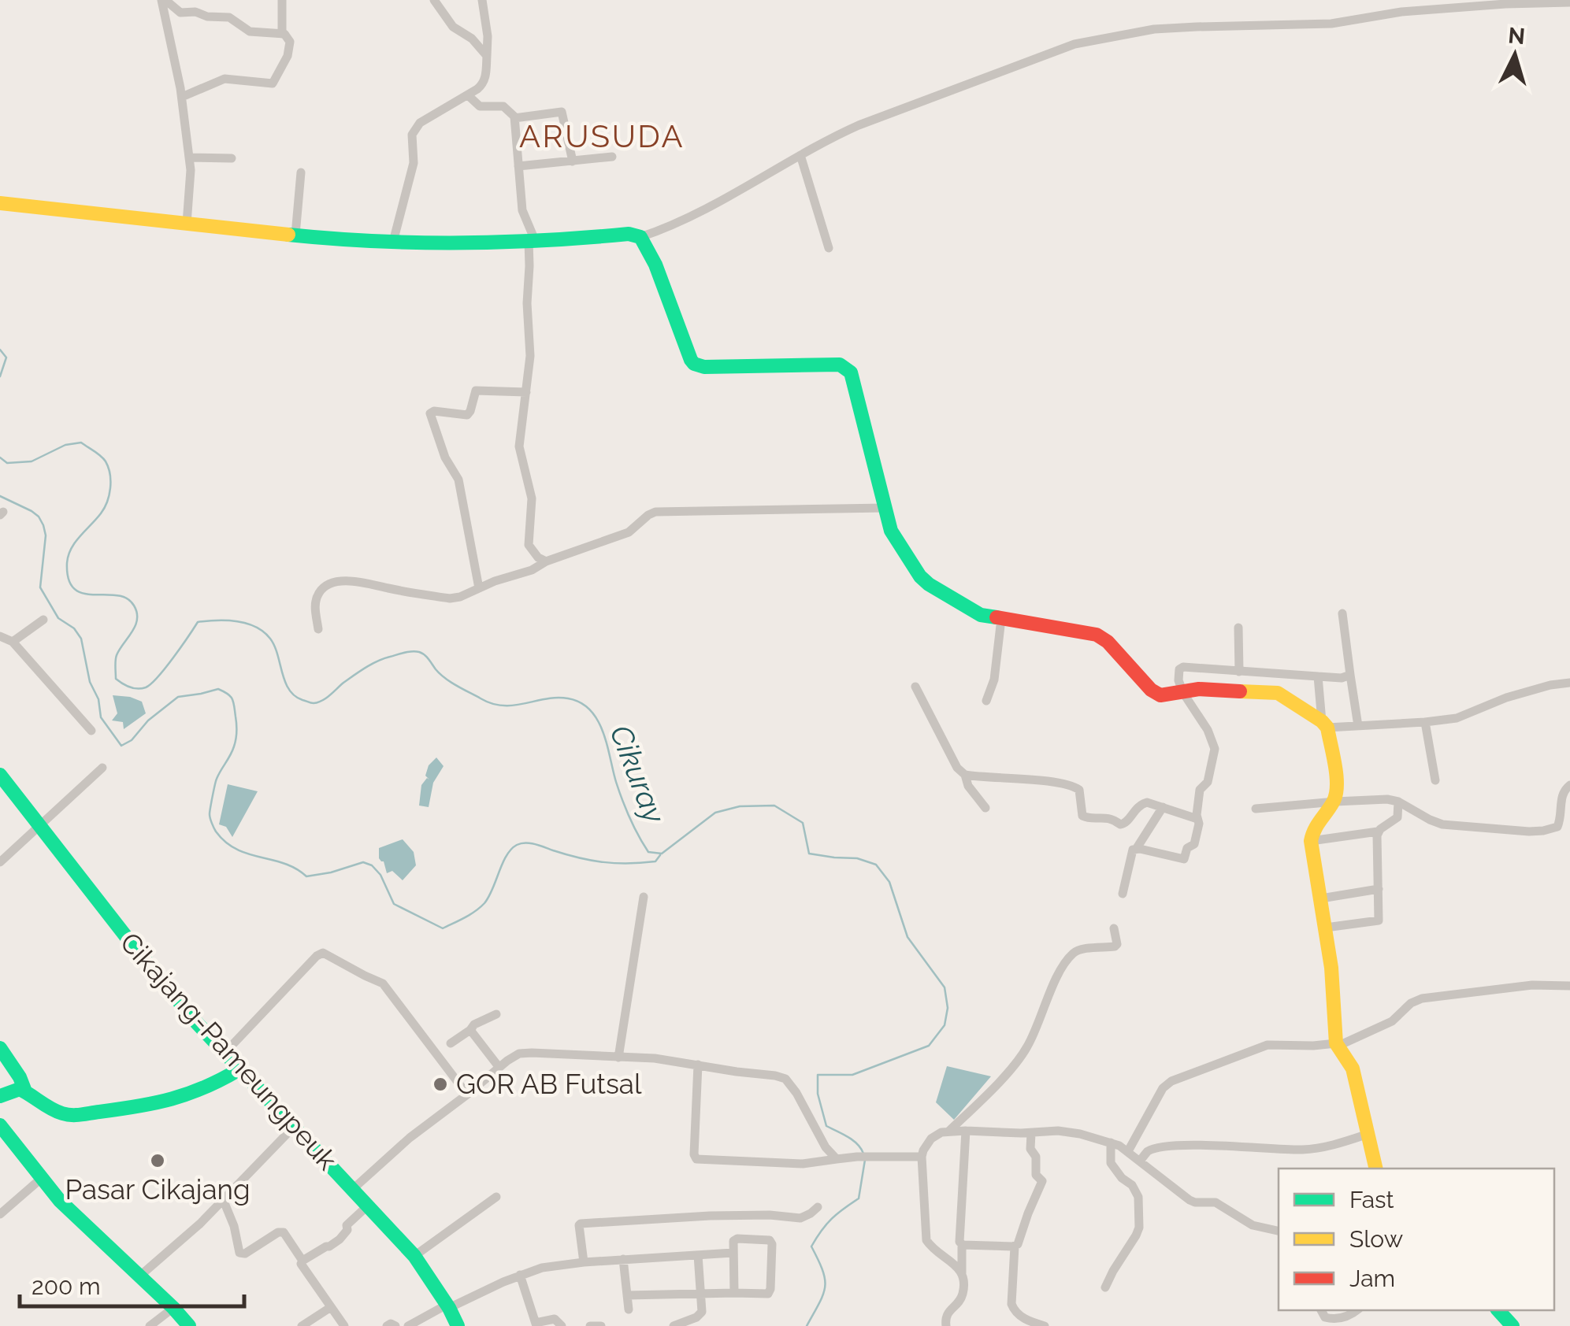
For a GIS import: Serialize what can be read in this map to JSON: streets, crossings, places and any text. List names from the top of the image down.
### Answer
{
  "streets": {
    "street": ["Cikajang-Pameungpeuk"]
  },
  "districts": ["ARUSUDA"],
  "water": ["Cikuray"],
  "places": ["GOR AB Futsal", "Pasar Cikajang"],
  "legend": ["Fast", "Slow", "Jam"],
  "scale_bar": "200 m",
  "north": "top"
}
